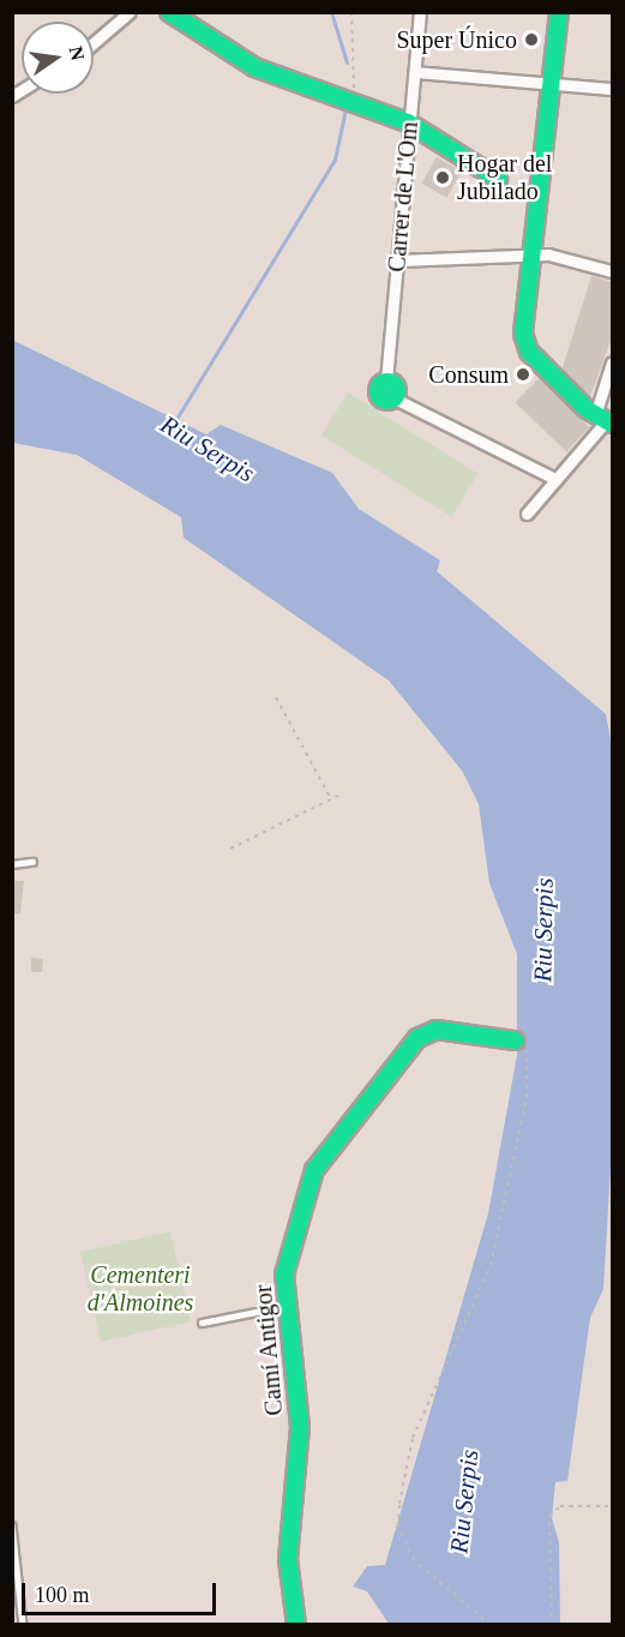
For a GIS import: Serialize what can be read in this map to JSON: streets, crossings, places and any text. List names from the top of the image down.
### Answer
{
  "streets": {
    "street": ["Carrer de L'Om", "Camí Antigor"]
  },
  "water": ["Riu Serpis"],
  "parks": ["Cementeri d'Almoines"],
  "places": ["Super Único", "Hogar del Jubilado", "Consum"],
  "scale_bar": "100 m",
  "north": "right"
}
